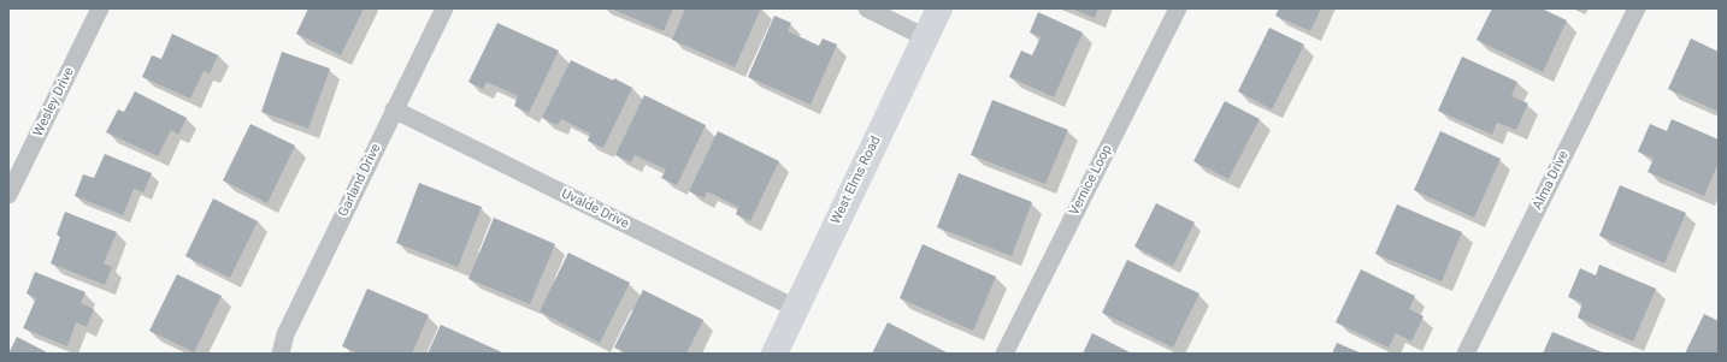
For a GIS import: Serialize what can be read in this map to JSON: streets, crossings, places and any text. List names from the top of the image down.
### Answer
{
  "streets": {
    "main road": ["West Elms Road"],
    "street": [
      "Wesley Drive",
      "Garland Drive",
      "Vernice Loop",
      "Alma Drive",
      "Uvalde Drive"
    ]
  },
  "crossings": [
    ["Garland Drive", "Uvalde Drive"],
    ["West Elms Road", "Uvalde Drive"]
  ]
}
